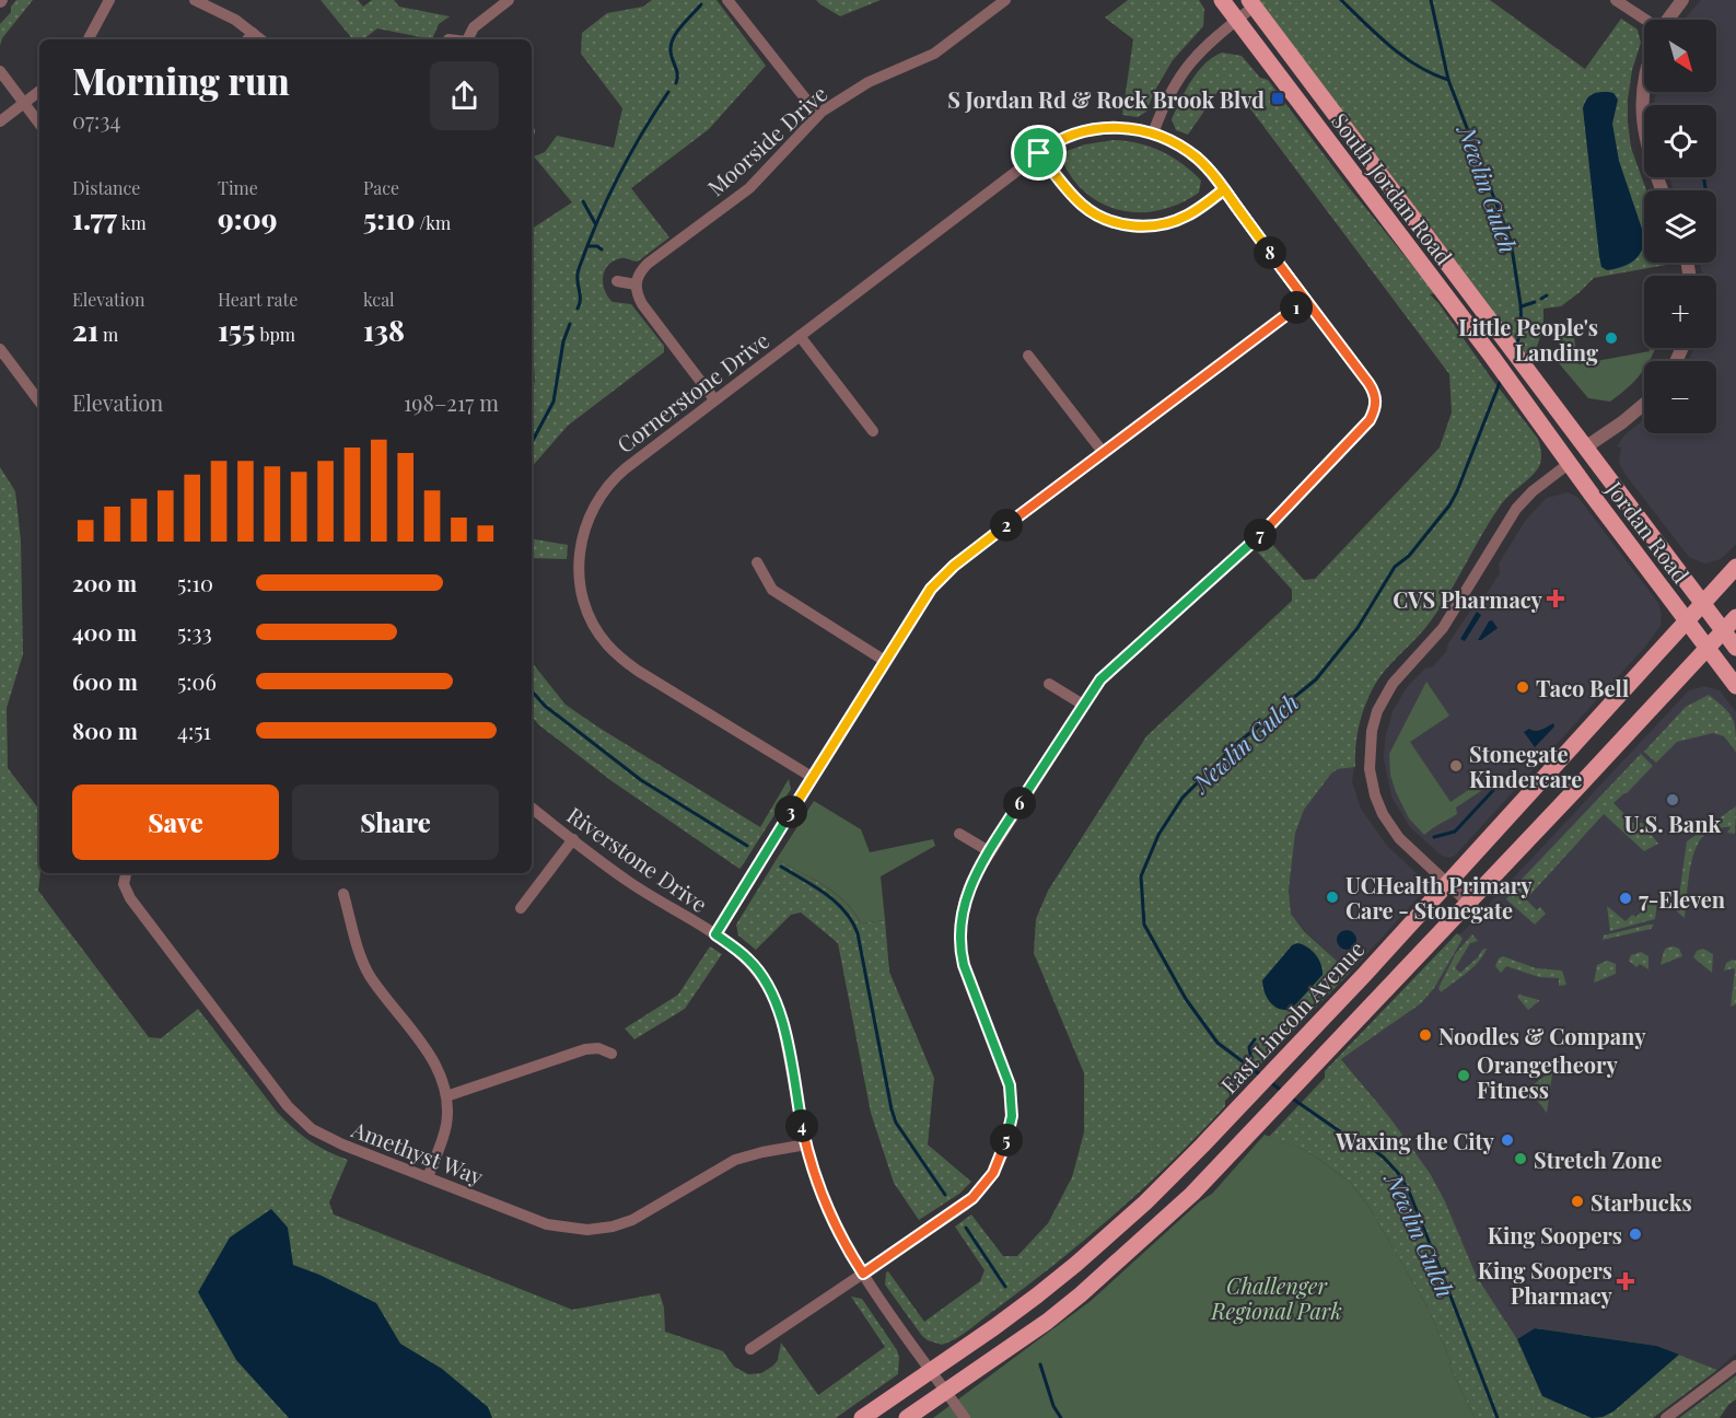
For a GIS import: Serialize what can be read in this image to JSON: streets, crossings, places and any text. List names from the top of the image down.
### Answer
{
  "streets": {
    "main road": ["South Jordan Road", "Jordan Road", "East Lincoln Avenue"],
    "street": [
      "Moorside Drive",
      "Cornerstone Drive",
      "Riverstone Drive",
      "Amethyst Way"
    ]
  },
  "crossings": [
    ["South Jordan Road", "Jordan Road"],
    ["Cornerstone Drive", "Riverstone Drive"],
    ["Jordan Road", "East Lincoln Avenue"],
    ["Riverstone Drive", "East Lincoln Avenue"],
    ["Riverstone Drive", "Amethyst Way"]
  ],
  "water": ["Newlin Gulch"],
  "parks": ["Challenger Regional Park"],
  "places": {
    "transit": ["S Jordan Rd & Rock Brook Blvd"],
    "other": [
      "Little People's Landing",
      "Taco Bell",
      "Stonegate Kindercare",
      "U.S. Bank",
      "UCHealth Primary Care - Stonegate",
      "7-Eleven",
      "Noodles & Company",
      "Orangetheory Fitness",
      "Waxing the City",
      "Stretch Zone",
      "Starbucks",
      "King Soopers"
    ],
    "health": ["CVS Pharmacy", "King Soopers Pharmacy"]
  },
  "north": "bottom right",
  "page": {
    "map_buttons": ["+", "−"],
    "heading": ["Morning run", "07:34"],
    "stats": [
      ["Distance", "1.77 km"],
      ["Time", "9:09"],
      ["Pace", "5:10 /km"],
      ["Elevation", "21 m"],
      ["Heart rate", "155 bpm"],
      ["kcal", "138"]
    ],
    "pins": [
      "8",
      "1",
      "2",
      "7",
      "6",
      "3",
      "4",
      "5"
    ],
    "chart": ["Elevation", "198–217 m"],
    "list": [
      {
        "name": "200 m",
        "note": "5:10"
      },
      {
        "name": "400 m",
        "note": "5:33"
      },
      {
        "name": "600 m",
        "note": "5:06"
      },
      {
        "name": "800 m",
        "note": "4:51"
      }
    ],
    "buttons": ["Save", "Share"]
  }
}
